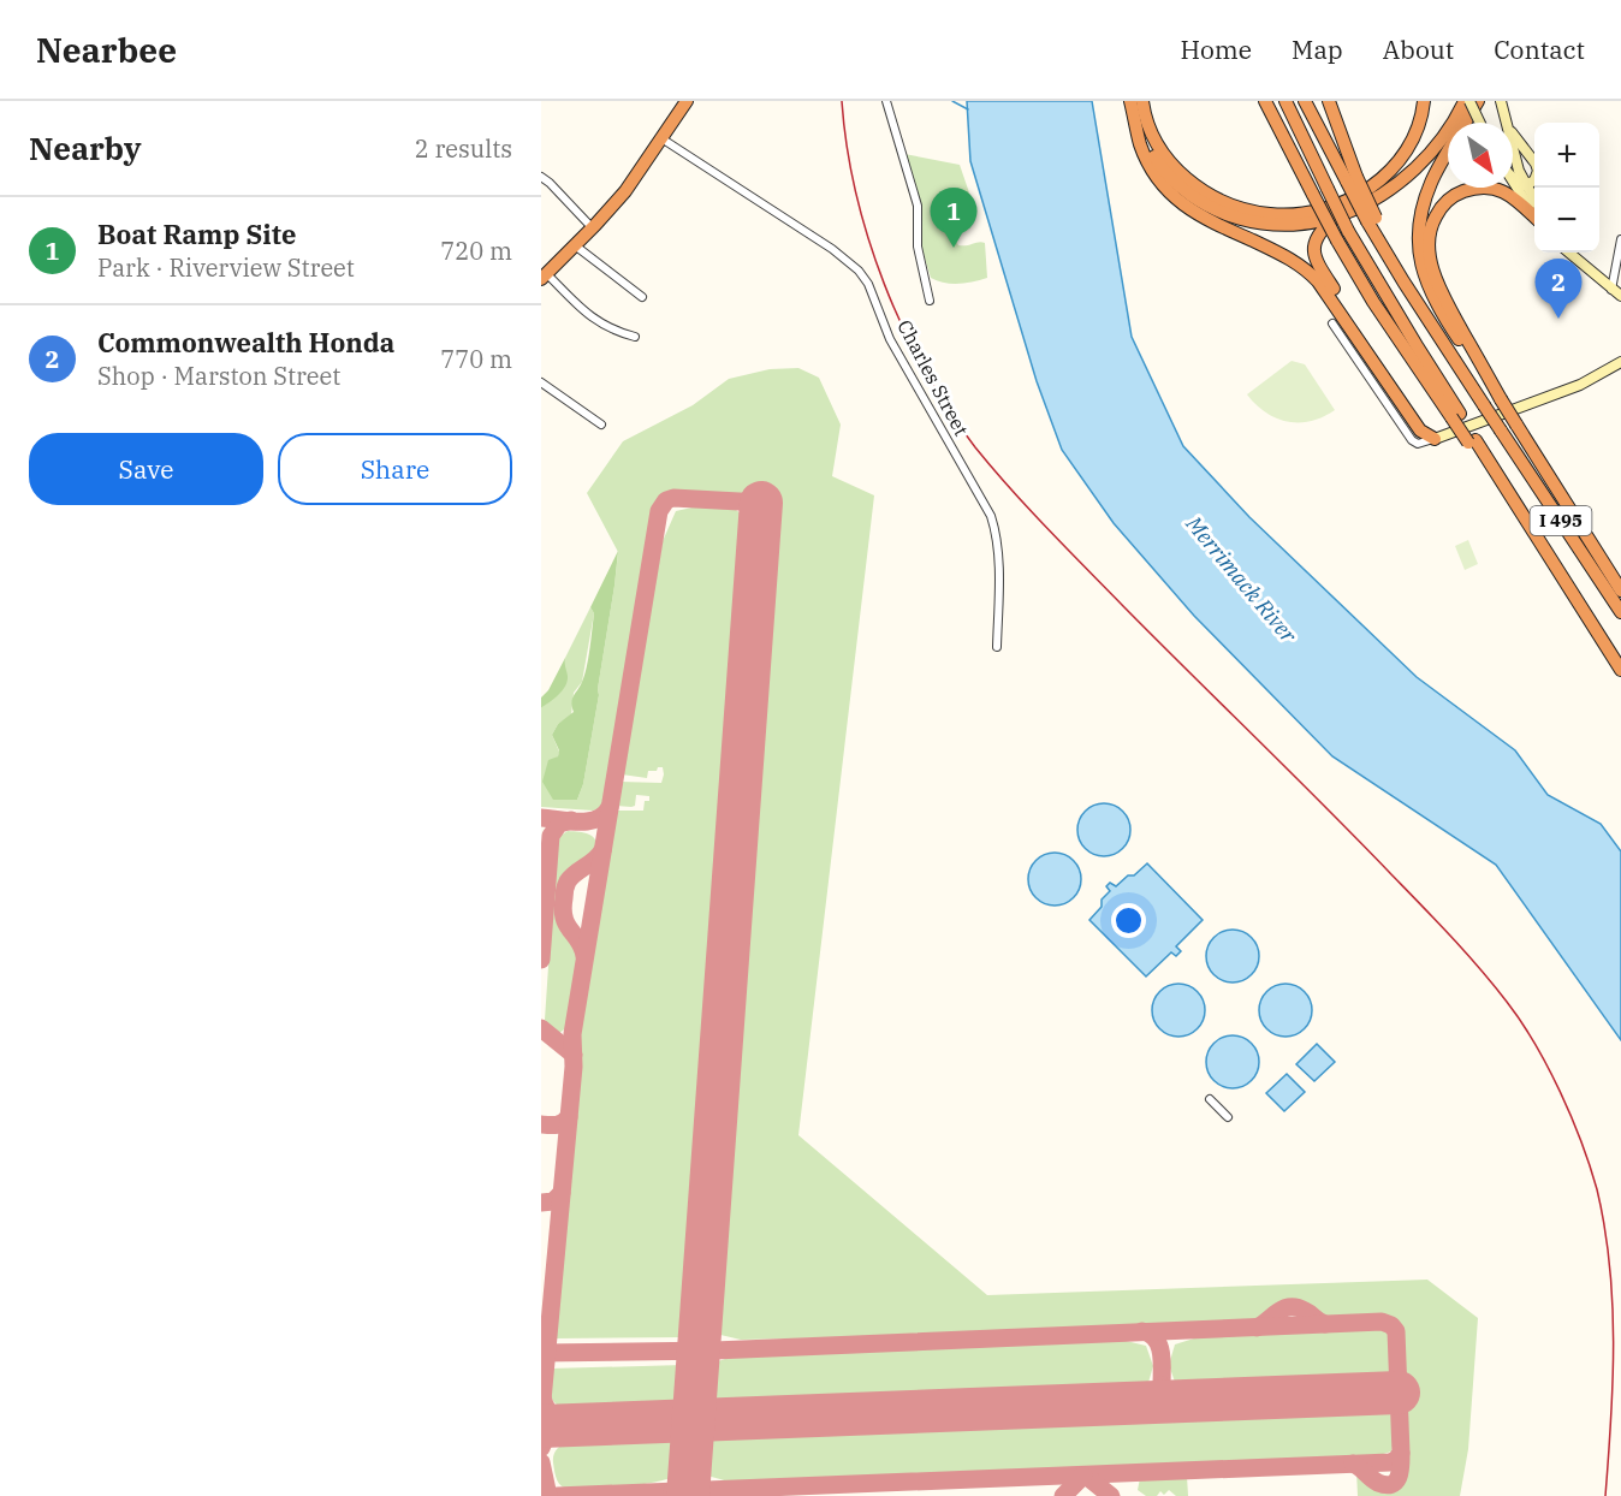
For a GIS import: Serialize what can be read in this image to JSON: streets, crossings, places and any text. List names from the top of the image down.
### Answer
{
  "streets": {
    "highway": ["I 495"],
    "street": ["Charles Street"]
  },
  "water": ["Merrimack River"],
  "north": "bottom right",
  "page": {
    "header": "Nearbee",
    "nav": [
      "Home",
      "Map",
      "About",
      "Contact"
    ],
    "heading": ["Nearby", "2 results"],
    "map_buttons": ["+", "−"],
    "pins": ["1", "2"],
    "list": [
      {
        "mark": "1",
        "name": "Boat Ramp Site",
        "note": "Park · Riverview Street",
        "value": "720 m"
      },
      {
        "mark": "2",
        "name": "Commonwealth Honda",
        "note": "Shop · Marston Street",
        "value": "770 m"
      }
    ],
    "buttons": ["Save", "Share"]
  }
}
